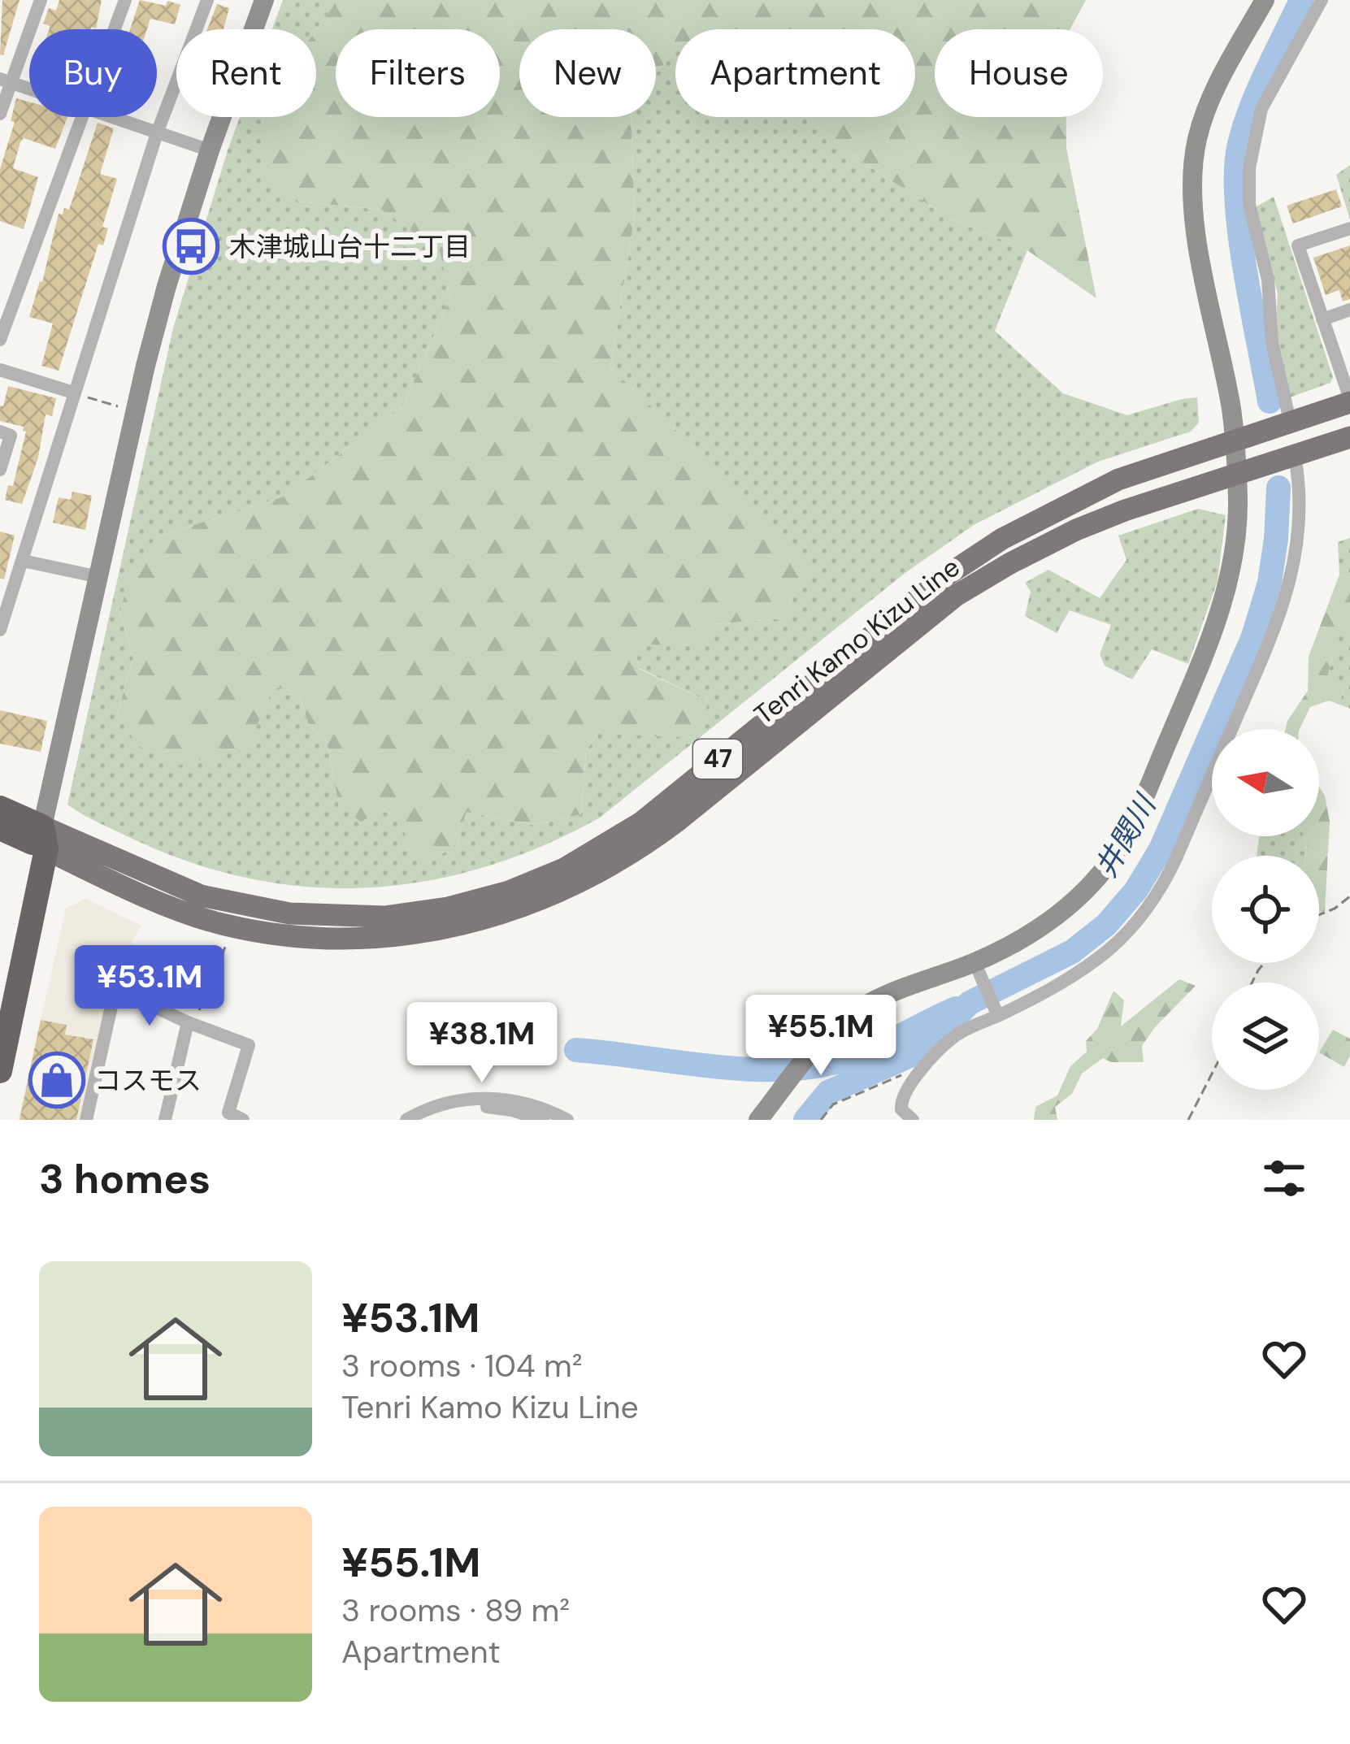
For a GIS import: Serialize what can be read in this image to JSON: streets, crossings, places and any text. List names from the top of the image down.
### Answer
{
  "streets": {
    "main road": ["Tenri Kamo Kizu Line", "47"]
  },
  "water": ["井関川"],
  "places": {
    "bus stop": ["木津城山台十二丁目"],
    "shop": ["コスモス"]
  },
  "north": "left",
  "page": {
    "chip": [
      "Buy",
      "Rent",
      "Filters",
      "New",
      "Apartment",
      "House"
    ],
    "price": ["¥53.1M", "¥55.1M", "¥38.1M"],
    "heading": "3 homes",
    "list": [
      {
        "name": "¥53.1M",
        "note": "3 rooms · 104 m² · Tenri Kamo Kizu Line"
      },
      {
        "name": "¥55.1M",
        "note": "3 rooms · 89 m² · Apartment"
      }
    ]
  }
}
